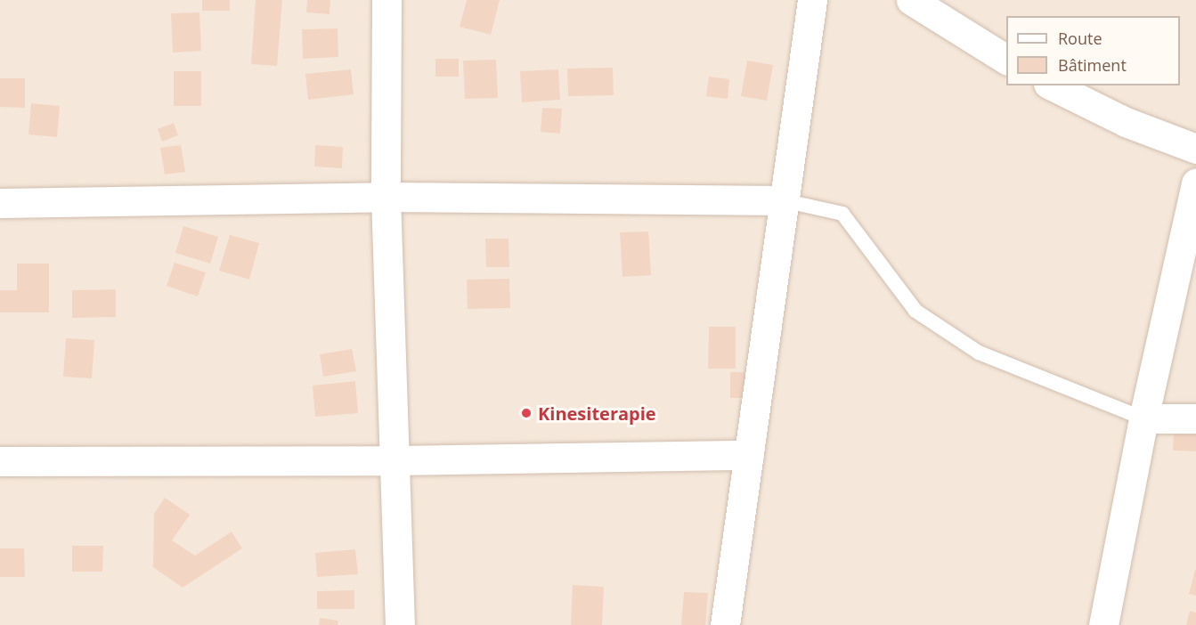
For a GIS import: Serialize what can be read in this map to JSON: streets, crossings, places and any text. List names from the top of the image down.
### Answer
{
  "places": ["Kinesiterapie"],
  "legend": ["Route", "Bâtiment"]
}
